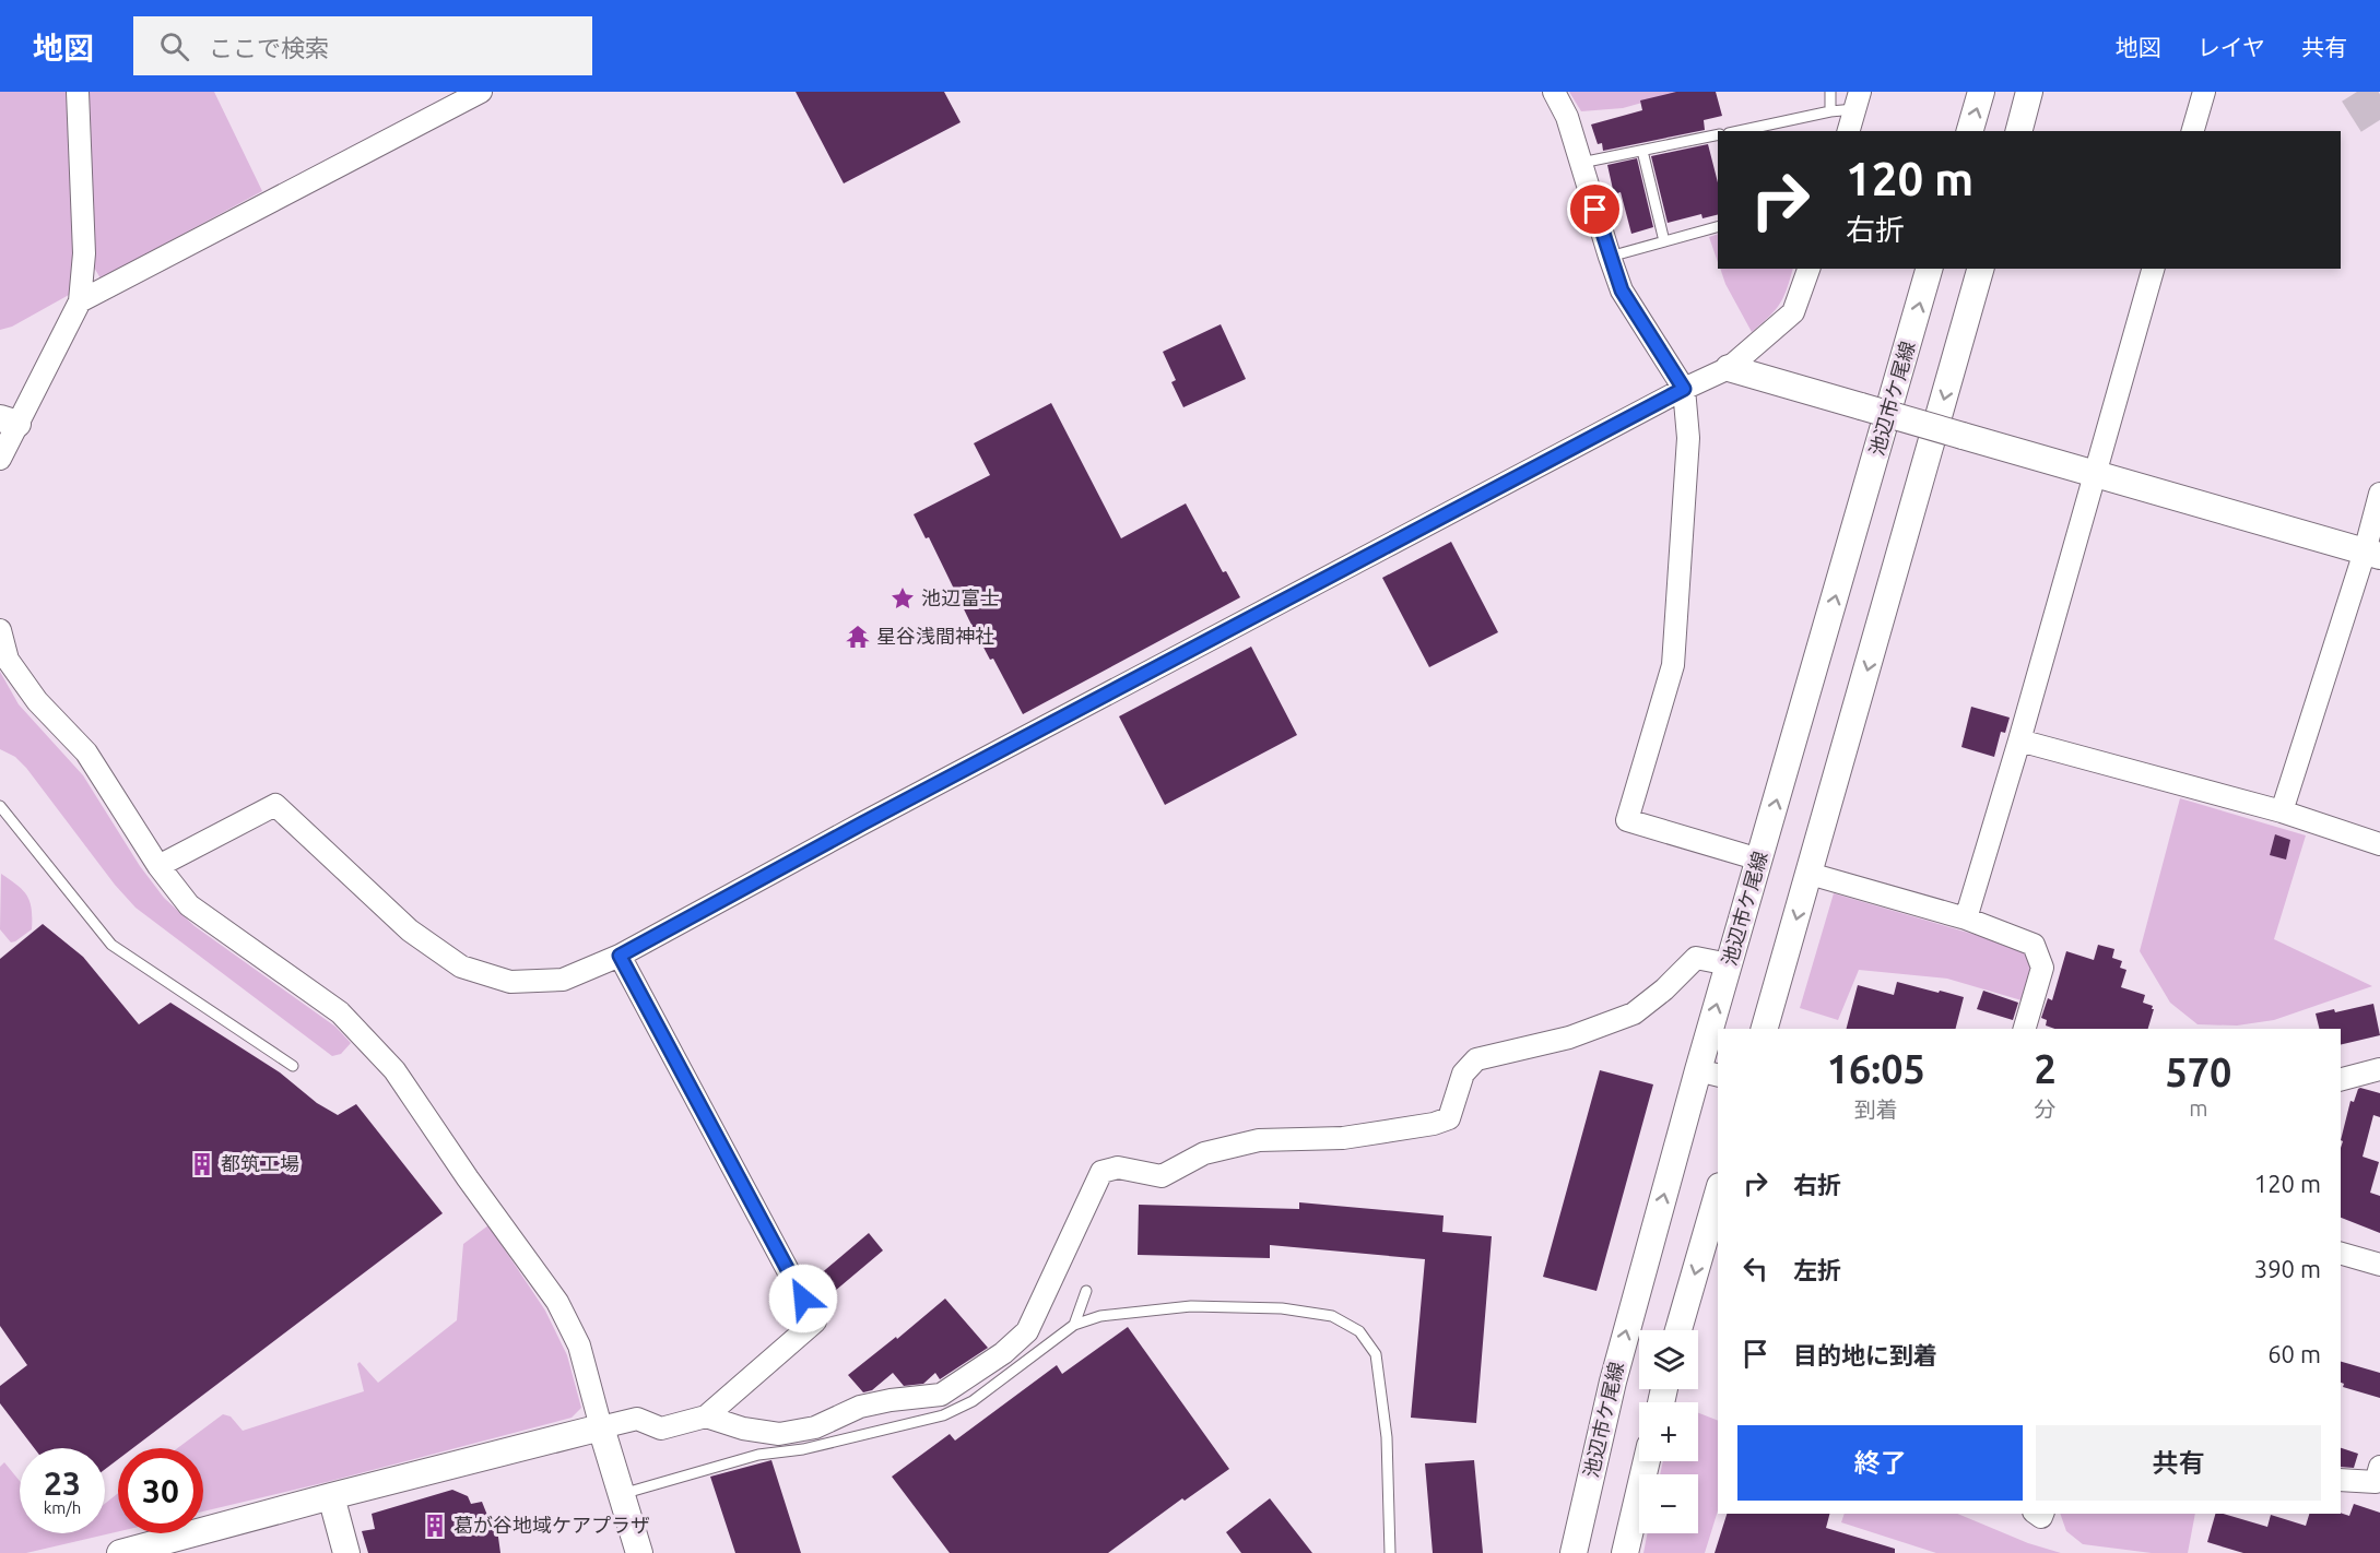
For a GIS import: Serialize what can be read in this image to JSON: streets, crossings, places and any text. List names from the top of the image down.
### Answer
{
  "streets": {
    "street": ["池辺市ケ尾線"]
  },
  "places": {
    "place": ["池辺富士"],
    "temple": ["星谷浅間神社"],
    "building": ["都筑工場", "葛が谷地域ケアプラザ"]
  },
  "page": {
    "header": "地図",
    "search": "ここで検索",
    "nav": ["地図", "レイヤ", "共有"],
    "turn": ["120 m", "右折"],
    "eta": [
      "16:05",
      "到着",
      "2",
      "分",
      "570",
      "m"
    ],
    "list": [
      {
        "name": "右折",
        "value": "120 m"
      },
      {
        "name": "左折",
        "value": "390 m"
      },
      {
        "name": "目的地に到着",
        "value": "60 m"
      }
    ],
    "map_buttons": ["+", "−"],
    "buttons": ["終了", "共有"],
    "speed": "23 km/h",
    "limit": "30"
  }
}
